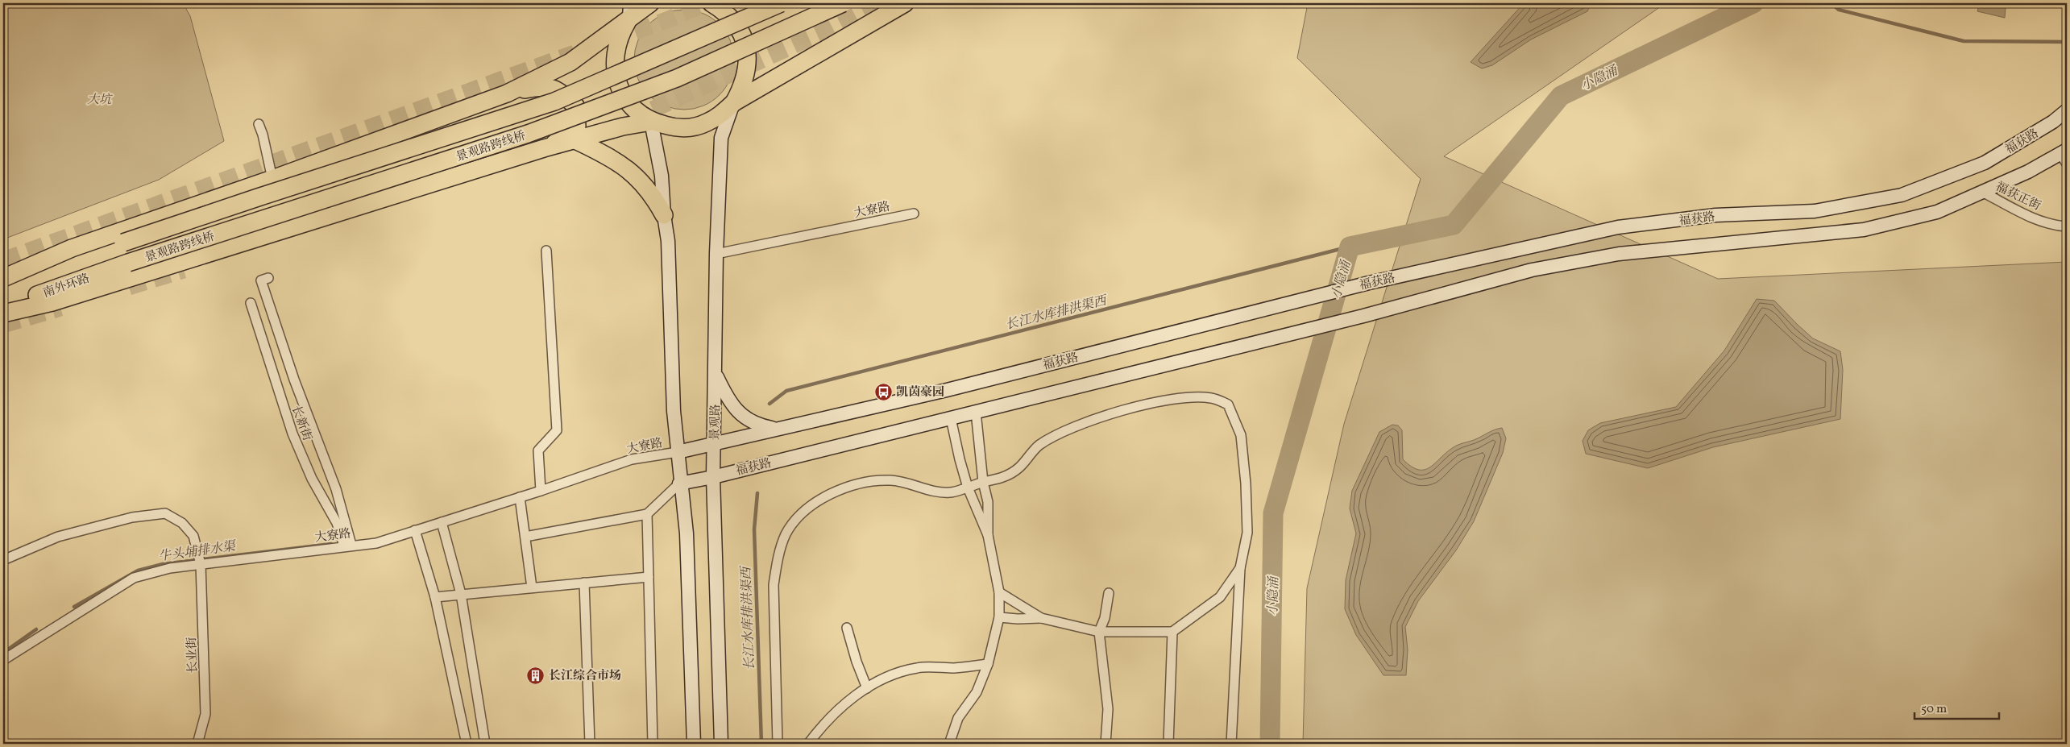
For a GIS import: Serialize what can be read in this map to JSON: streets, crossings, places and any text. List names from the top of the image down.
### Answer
{
  "streets": {
    "highway": ["景观路跨线桥", "南外环路"],
    "street": [
      "福获路",
      "福获正街",
      "大寮路",
      "景观路",
      "长新街",
      "长业街"
    ]
  },
  "crossings": [
    ["福获路", "福获正街"],
    ["福获路", "大寮路"],
    ["福获路", "景观路"],
    ["景观路跨线桥", "南外环路"],
    ["大寮路", "景观路"],
    ["大寮路", "长新街"],
    ["大寮路", "长业街"]
  ],
  "water": ["小隐涌", "长江水库排洪渠西", "牛头埔排水渠"],
  "parks": ["大坑"],
  "places": {
    "bus stop": ["凯茵豪园"],
    "building": ["长江综合市场"]
  },
  "scale_bar": "50 m"
}
